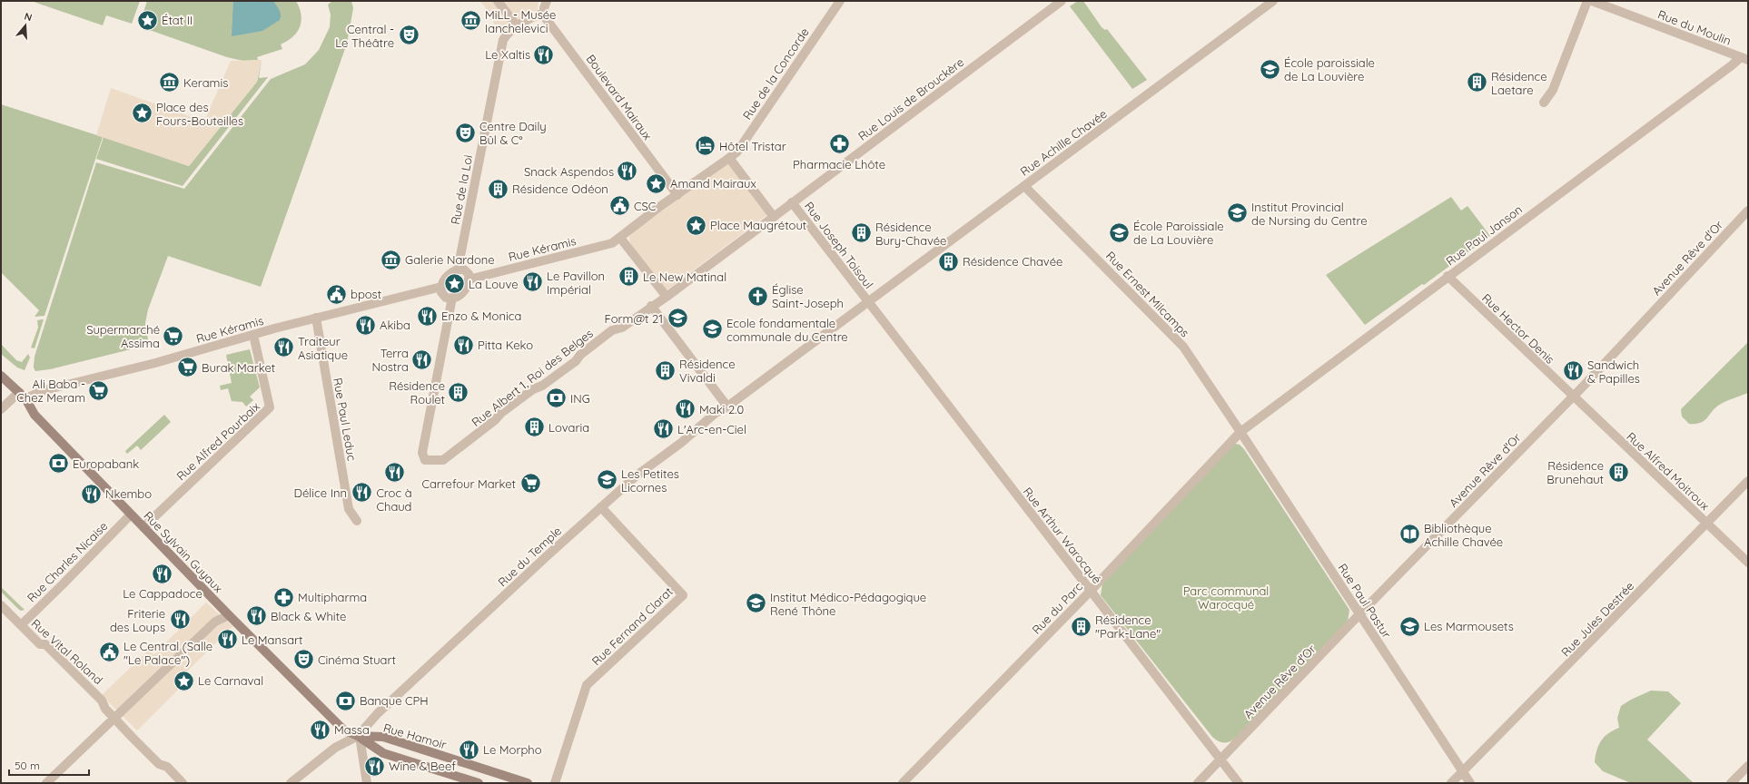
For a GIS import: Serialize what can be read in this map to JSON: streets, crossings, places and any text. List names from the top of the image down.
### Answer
{
  "streets": {
    "main road": ["Rue Sylvain Guyaux", "Rue Hamoir"],
    "street": [
      "Rue du Moulin",
      "Rue de la Concorde",
      "Boulevard Mairaux",
      "Rue Louis de Brouckère",
      "Rue Achille Chavée",
      "Rue de la Loi",
      "Rue Paul Janson",
      "Rue Joseph Toisoul",
      "Rue Kéramis",
      "Avenue Rêve d'Or",
      "Rue Ernest Milcamps",
      "Rue Hector Denis",
      "Rue Albert 1, Roi des Belges",
      "Rue Paul Leduc",
      "Rue Alfred Pourbaix",
      "Rue Alfred Moitroux",
      "Rue Arthur Warocqué",
      "Rue du Temple",
      "Rue Charles Nicaise",
      "Rue Paul Pastur",
      "Rue du Parc",
      "Rue Jules Destrée",
      "Rue Fernand Clarat",
      "Rue Vital Roland"
    ]
  },
  "crossings": [
    ["Rue du Moulin", "Rue Paul Janson"],
    ["Rue Louis de Brouckère", "Rue Joseph Toisoul"],
    ["Rue Achille Chavée", "Rue Joseph Toisoul"],
    ["Rue Achille Chavée", "Rue Ernest Milcamps"],
    ["Rue Achille Chavée", "Rue Arthur Warocqué"],
    ["Rue Achille Chavée", "Rue du Temple"],
    ["Rue de la Loi", "Rue Kéramis"],
    ["Rue de la Loi", "Rue Albert 1, Roi des Belges"],
    ["Rue Paul Janson", "Rue Ernest Milcamps"],
    ["Rue Paul Janson", "Rue Hector Denis"],
    ["Rue Paul Janson", "Rue Paul Pastur"],
    ["Rue Paul Janson", "Rue du Parc"],
    ["Rue Joseph Toisoul", "Rue Arthur Warocqué"],
    ["Rue Kéramis", "Rue Albert 1, Roi des Belges"],
    ["Rue Kéramis", "Rue Paul Leduc"],
    ["Rue Kéramis", "Rue Alfred Pourbaix"],
    ["Rue Kéramis", "Rue Sylvain Guyaux"],
    ["Avenue Rêve d'Or", "Rue Hector Denis"],
    ["Avenue Rêve d'Or", "Rue Alfred Moitroux"],
    ["Avenue Rêve d'Or", "Rue Arthur Warocqué"],
    ["Avenue Rêve d'Or", "Rue Paul Pastur"],
    ["Rue Ernest Milcamps", "Rue Paul Pastur"],
    ["Rue Ernest Milcamps", "Rue du Parc"],
    ["Rue Hector Denis", "Rue Alfred Moitroux"],
    ["Rue Alfred Pourbaix", "Rue Sylvain Guyaux"],
    ["Rue Alfred Moitroux", "Rue Jules Destrée"],
    ["Rue Arthur Warocqué", "Rue du Parc"],
    ["Rue Sylvain Guyaux", "Rue du Temple"],
    ["Rue Sylvain Guyaux", "Rue Charles Nicaise"],
    ["Rue Sylvain Guyaux", "Rue Hamoir"],
    ["Rue du Temple", "Rue Fernand Clarat"],
    ["Rue du Temple", "Rue Hamoir"],
    ["Rue Charles Nicaise", "Rue Vital Roland"],
    ["Rue Paul Pastur", "Rue du Parc"],
    ["Rue Paul Pastur", "Rue Jules Destrée"]
  ],
  "parks": ["Parc communal Warocqué"],
  "places": {
    "place": [
      "État II",
      "Place des Fours-Bouteilles",
      "Amand Mairaux",
      "Place Maugrétout",
      "La Louve",
      "Le Carnaval"
    ],
    "museum": ["MiLL - Musée Ianchelevici", "Keramis", "Galerie Nardone"],
    "theatre": ["Central - Le Théâtre", "Centre Daily Bûl & C°", "Cinéma Stuart"],
    "restaurant": [
      "Le Xaltis",
      "Snack Aspendos",
      "Le Pavillon Impérial",
      "Enzo & Monica",
      "Akiba",
      "Pitta Keko",
      "Traiteur Asiatique",
      "Terra Nostra",
      "Sandwich & Papilles",
      "Maki 2.0",
      "L'Arc-en-Ciel",
      "Croc à Chaud",
      "Délice Inn",
      "Nkembo",
      "Le Cappadoce",
      "Black & White",
      "Friterie des Loups",
      "Le Mansart",
      "Massa",
      "Le Morpho",
      "Wine & Beef"
    ],
    "school or university": [
      "École paroissiale de La Louvière",
      "Institut Provincial de Nursing du Centre",
      "École Paroissiale de La Louvière",
      "Form@t 21",
      "Ecole fondamentale communale du Centre",
      "Les Petites Licornes",
      "Institut Médico-Pédagogique René Thône",
      "Les Marmousets"
    ],
    "building": [
      "Résidence Laetare",
      "Résidence Odéon",
      "Résidence Bury-Chavée",
      "Résidence Chavée",
      "Le New Matinal",
      "Résidence Vivaldi",
      "Résidence Roulet",
      "Lovaria",
      "Résidence Brunehaut",
      "Résidence \"Park-Lane\""
    ],
    "pharmacy": ["Pharmacie Lhôte", "Multipharma"],
    "hotel": ["Hôtel Tristar"],
    "public building": ["CSC", "bpost", "Le Central (Salle \"Le Palace\")"],
    "church": ["Église Saint-Joseph"],
    "supermarket": [
      "Supermarché Assima",
      "Burak Market",
      "Ali Baba - Chez Meram",
      "Carrefour Market"
    ],
    "bank": ["ING", "Europabank", "Banque CPH"],
    "library": ["Bibliothèque Achille Chavée"]
  },
  "scale_bar": "50 m",
  "north": "top"
}
